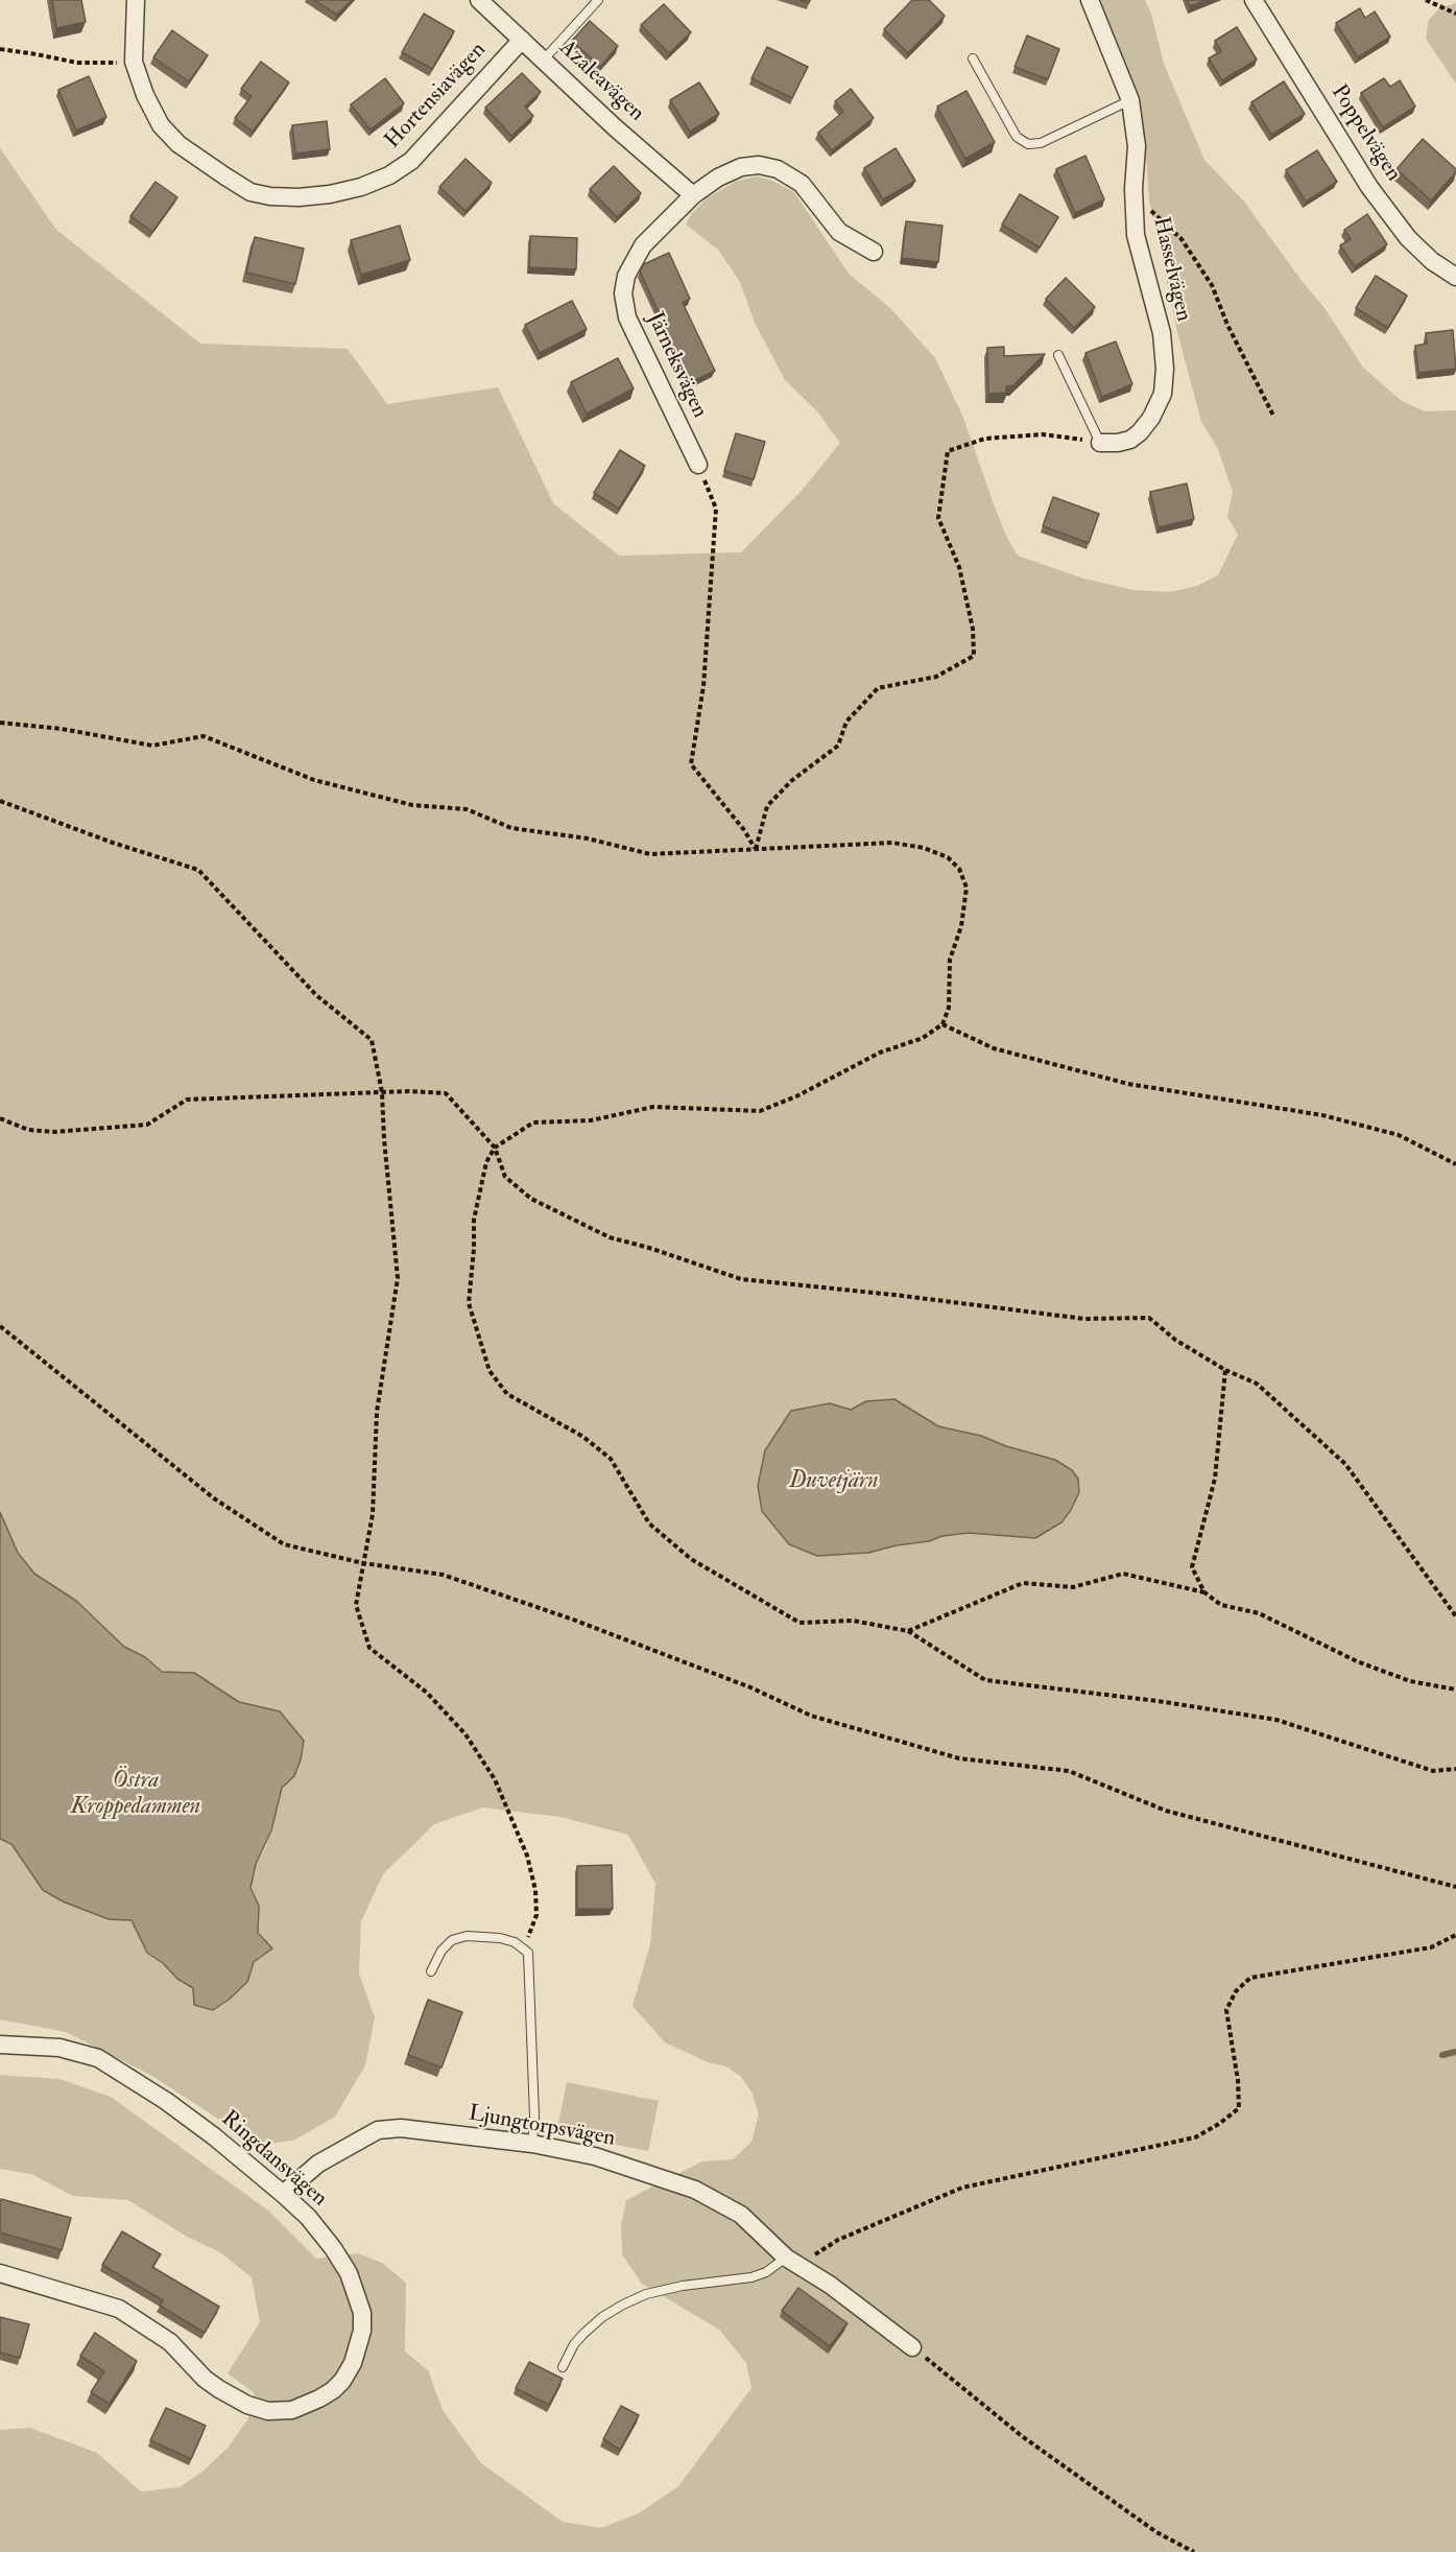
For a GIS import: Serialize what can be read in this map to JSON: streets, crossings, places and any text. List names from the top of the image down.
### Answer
{
  "streets": {
    "street": [
      "Azaleavägen",
      "Hortensiavägen",
      "Poppelvägen",
      "Hasselvägen",
      "Järneksvägen",
      "Ljungtorpsvägen",
      "Ringdansvägen"
    ]
  },
  "crossings": [
    ["Azaleavägen", "Hortensiavägen"],
    ["Azaleavägen", "Järneksvägen"],
    ["Ljungtorpsvägen", "Ringdansvägen"]
  ],
  "water": ["Duvetjärn", "Östra Kroppedammen"]
}
